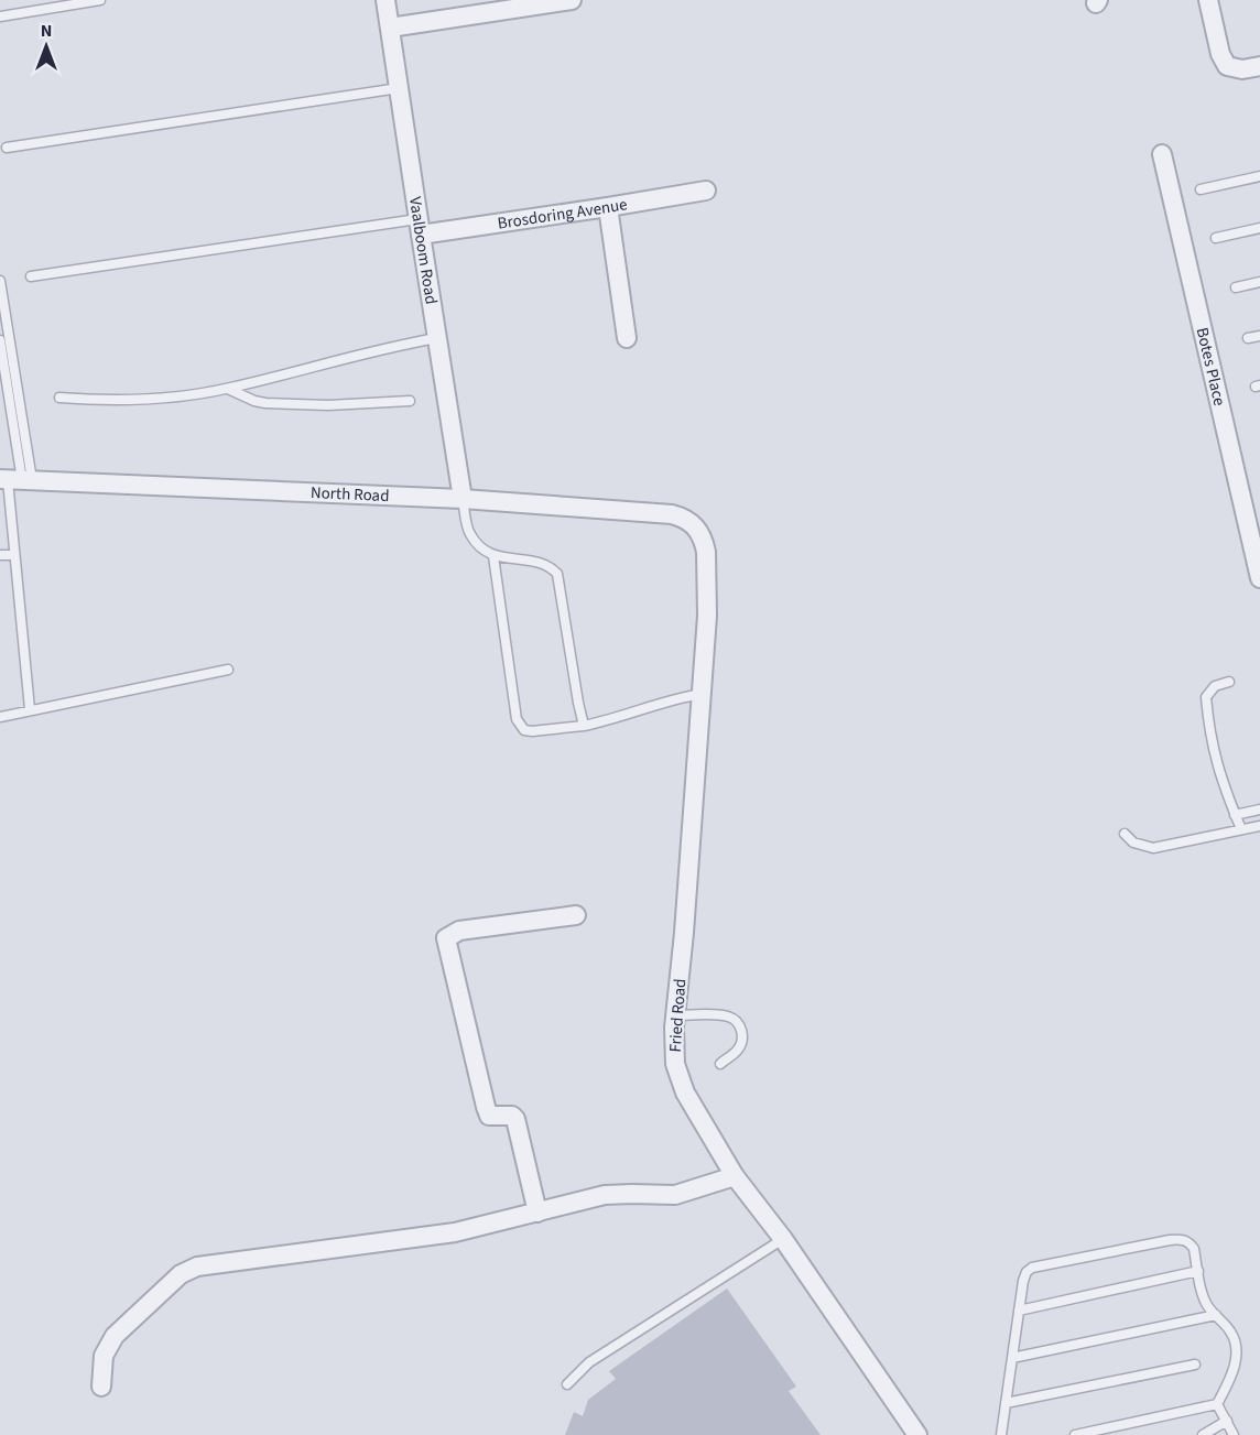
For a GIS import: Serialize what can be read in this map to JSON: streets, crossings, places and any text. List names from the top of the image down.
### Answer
{
  "streets": {
    "street": [
      "Brosdoring Avenue",
      "Vaalboom Road",
      "Botes Place",
      "North Road",
      "Fried Road"
    ]
  },
  "crossings": [
    ["Brosdoring Avenue", "Vaalboom Road"],
    ["Vaalboom Road", "North Road"],
    ["North Road", "Fried Road"]
  ],
  "north": "top"
}
